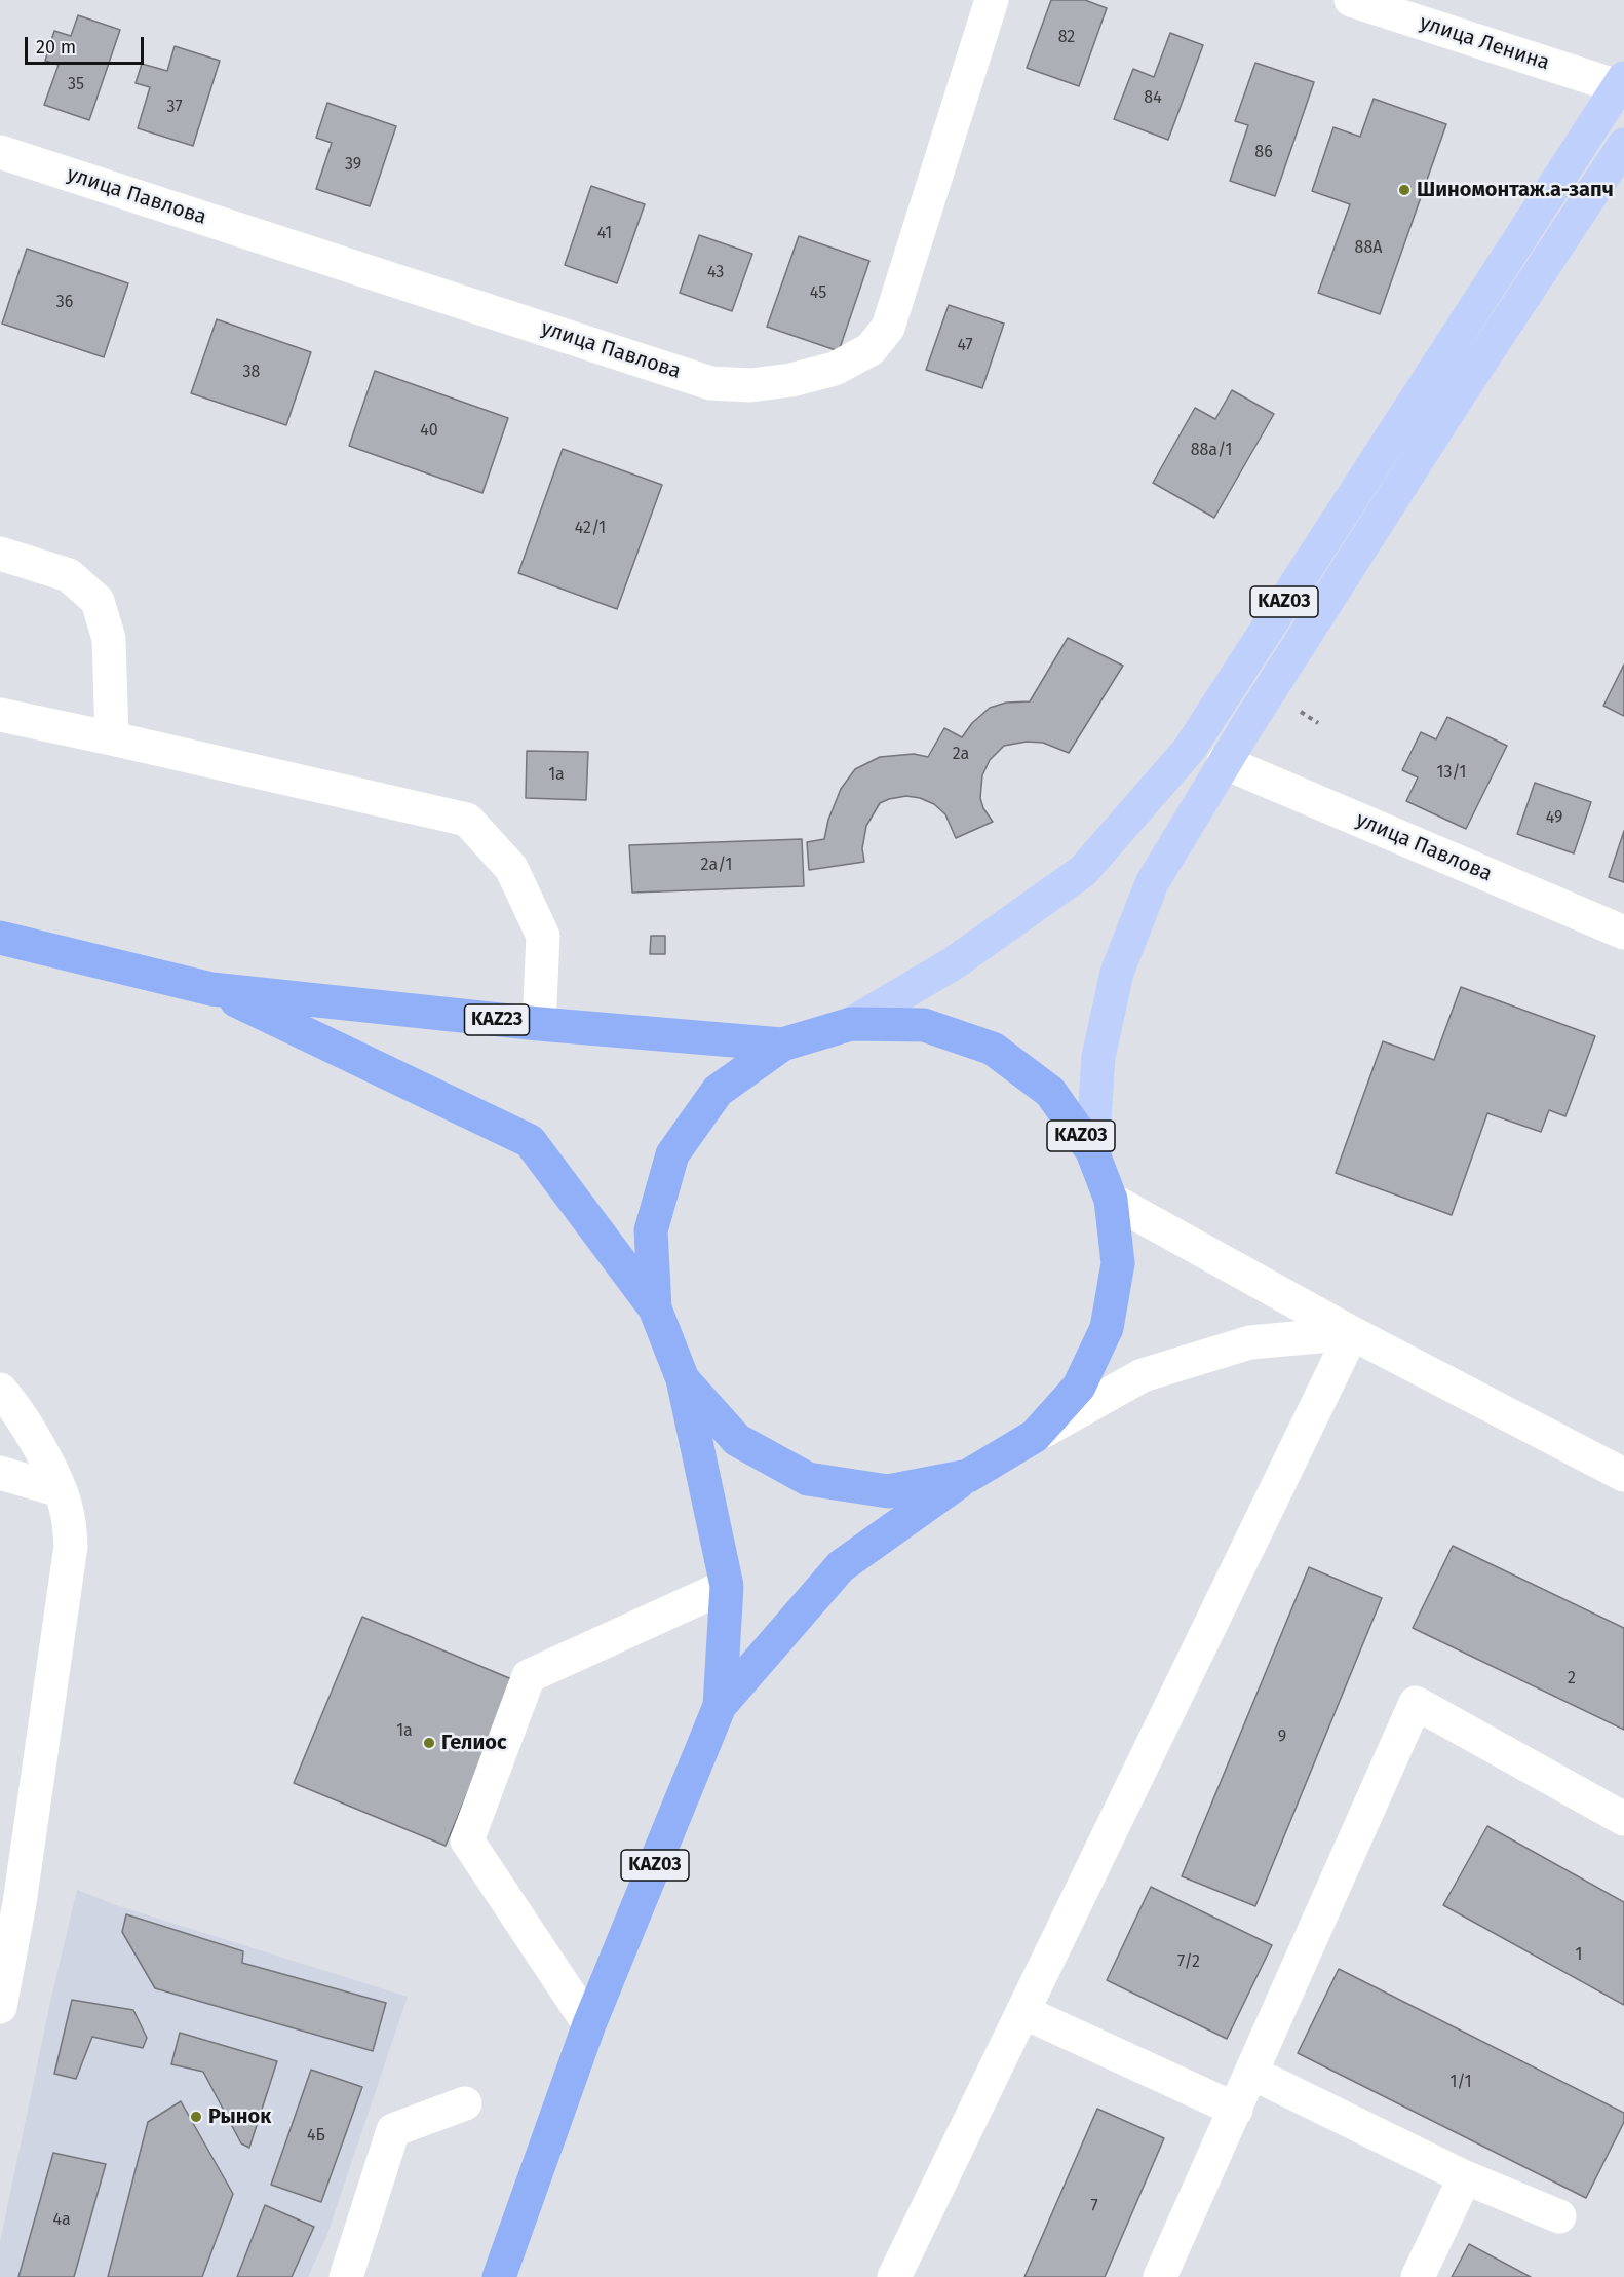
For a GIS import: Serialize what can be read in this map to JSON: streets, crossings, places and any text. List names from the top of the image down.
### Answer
{
  "streets": {
    "highway": ["KАZ03", "KAZ23"],
    "street": ["улица Ленина", "улица Павлова"]
  },
  "crossings": [
    ["улица Ленина", "KАZ03"],
    ["улица Павлова", "KАZ03"],
    ["KАZ03", "KAZ23"]
  ],
  "places": ["Шиномонтаж.а-запч", "Гелиос", "Рынок"],
  "house_numbers": [
    "82",
    "35",
    "84",
    "37",
    "86",
    "39",
    "41",
    "88А",
    "43",
    "45",
    "36",
    "47",
    "38",
    "40",
    "88а/1",
    "42/1",
    "2а",
    "13/1",
    "1а",
    "49",
    "2а/1",
    "2",
    "1а",
    "9",
    "1",
    "7/2",
    "1/1",
    "4Б",
    "7",
    "4а"
  ],
  "scale_bar": "20 m"
}
